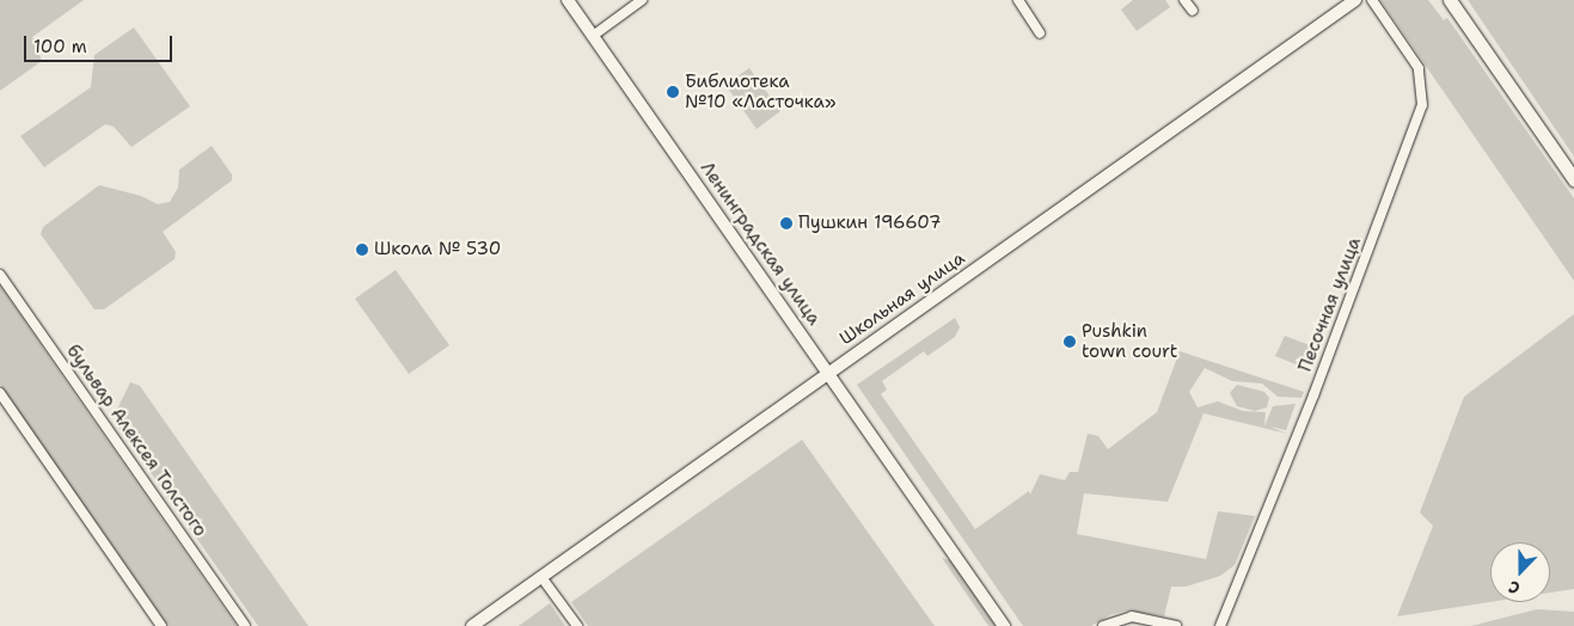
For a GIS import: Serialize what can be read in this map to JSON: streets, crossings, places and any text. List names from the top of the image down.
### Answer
{
  "streets": {
    "street": [
      "Ленинградская улица",
      "Школьная улица",
      "Песочная улица",
      "бульвар Алексея Толстого"
    ]
  },
  "crossings": [
    ["Ленинградская улица", "Школьная улица"]
  ],
  "places": [
    "Библиотека №10 «Ласточка»",
    "Пушкин 196607",
    "Школа № 530",
    "Pushkin town court"
  ],
  "scale_bar": "100 m",
  "north": "bottom"
}
